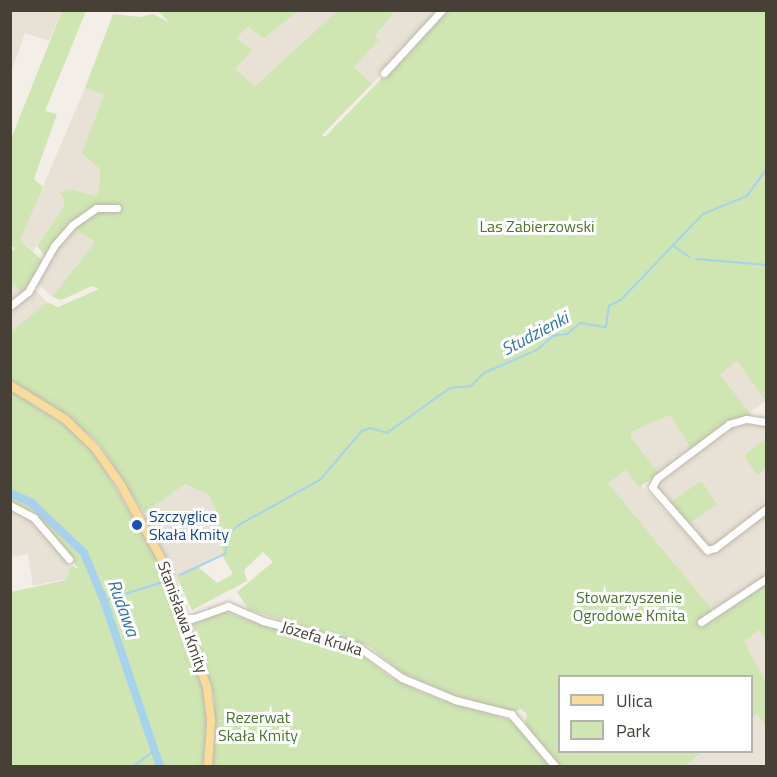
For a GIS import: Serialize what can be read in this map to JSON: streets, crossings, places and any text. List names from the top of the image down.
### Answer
{
  "streets": {
    "main road": ["Stanisława Kmity"],
    "street": ["Józefa Kruka"]
  },
  "crossings": [
    ["Stanisława Kmity", "Józefa Kruka"]
  ],
  "water": ["Studzienki", "Rudawa"],
  "parks": ["Las Zabierzowski", "Stowarzyszenie Ogrodowe Kmita", "Rezerwat Skała Kmity"],
  "places": ["Szczyglice Skała Kmity"],
  "legend": ["Ulica", "Park"]
}
